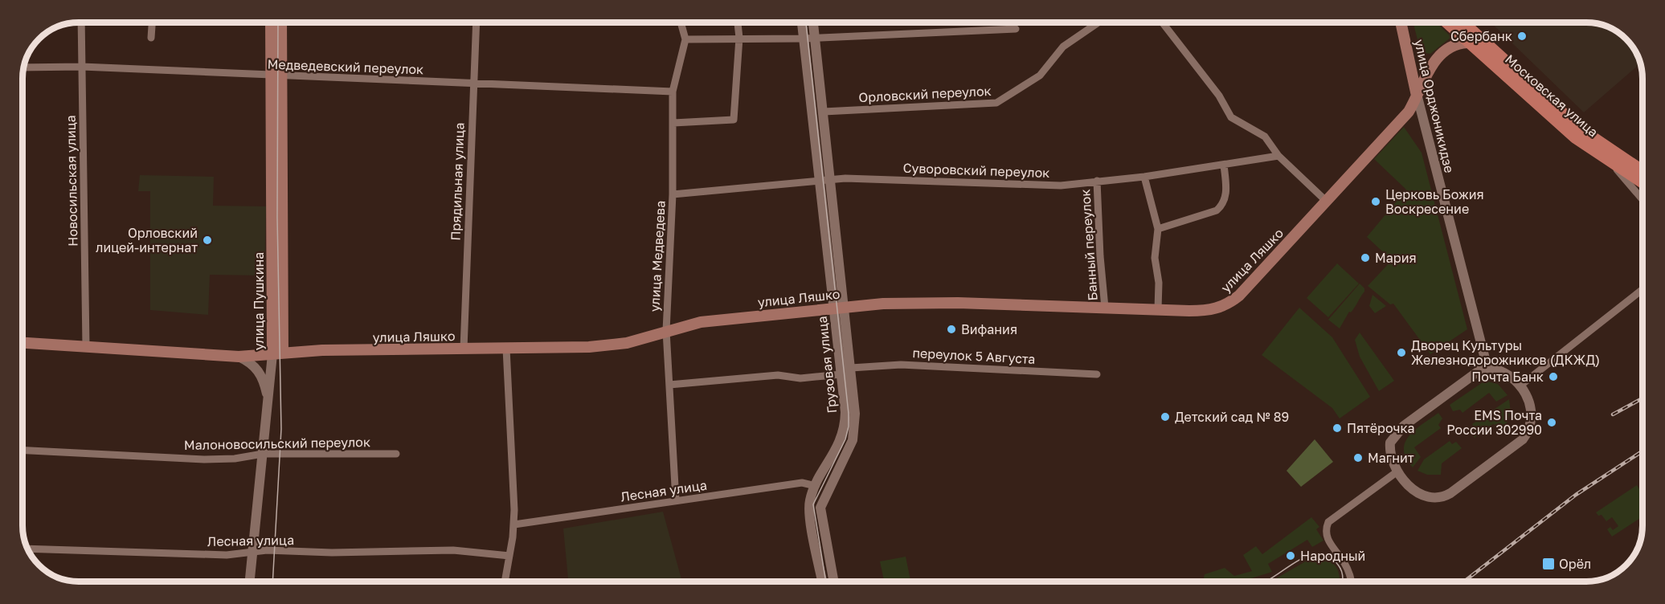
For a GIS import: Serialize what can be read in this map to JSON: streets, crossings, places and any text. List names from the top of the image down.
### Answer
{
  "streets": {
    "main road": [
      "Московская улица",
      "улица Орджоникидзе",
      "улица Ляшко",
      "улица Пушкина"
    ],
    "street": [
      "Медведевский переулок",
      "Орловский переулок",
      "Суворовский переулок",
      "Новосильская улица",
      "Прядильная улица",
      "Банный переулок",
      "улица Медведева",
      "переулок 5 Августа",
      "Грузовая улица",
      "Малоновосильский переулок",
      "Лесная улица"
    ]
  },
  "crossings": [
    ["Медведевский переулок", "Новосильская улица"],
    ["Медведевский переулок", "Прядильная улица"],
    ["Медведевский переулок", "улица Медведева"],
    ["Медведевский переулок", "улица Пушкина"],
    ["Орловский переулок", "Грузовая улица"],
    ["Московская улица", "улица Ляшко"],
    ["улица Орджоникидзе", "улица Ляшко"],
    ["Суворовский переулок", "Банный переулок"],
    ["Суворовский переулок", "улица Медведева"],
    ["Суворовский переулок", "Грузовая улица"],
    ["Новосильская улица", "улица Ляшко"],
    ["Прядильная улица", "улица Ляшко"],
    ["Банный переулок", "улица Ляшко"],
    ["улица Медведева", "улица Ляшко"],
    ["улица Медведева", "Лесная улица"],
    ["улица Ляшко", "улица Пушкина"],
    ["улица Ляшко", "Грузовая улица"],
    ["улица Пушкина", "Малоновосильский переулок"],
    ["улица Пушкина", "Лесная улица"],
    ["переулок 5 Августа", "Грузовая улица"],
    ["Грузовая улица", "Лесная улица"]
  ],
  "places": {
    "other": [
      "Сбербанк",
      "Церковь Божия Воскресение",
      "Орловский лицей-интернат",
      "Мария",
      "Вифания",
      "Дворец Культуры Железнодорожников (ДКЖД)",
      "Почта Банк",
      "Детский сад № 89",
      "EMS Почта России 302990",
      "Пятёрочка",
      "Магнит",
      "Народный"
    ],
    "transit": ["Орёл"]
  }
}
